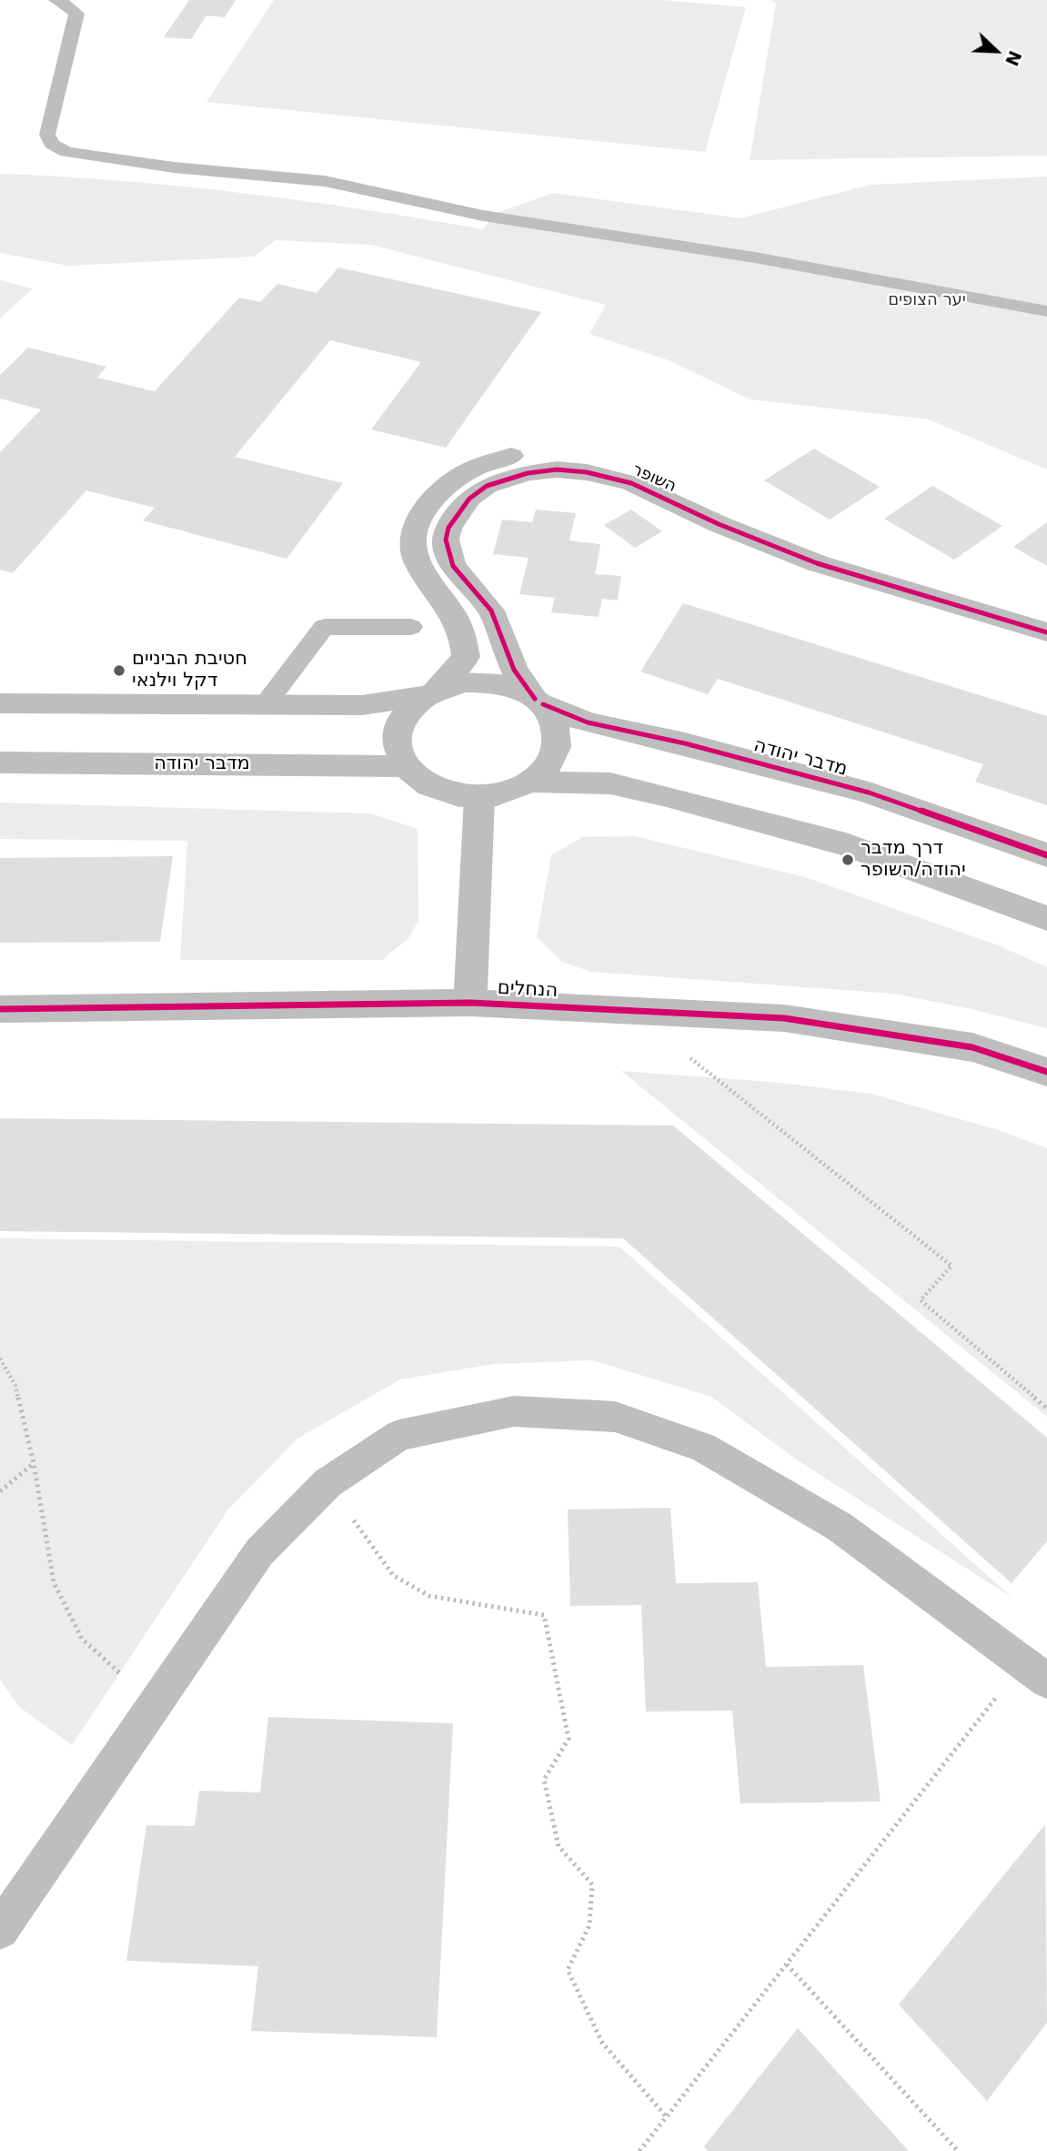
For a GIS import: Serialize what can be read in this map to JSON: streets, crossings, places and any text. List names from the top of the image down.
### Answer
{
  "streets": {
    "street": ["השופר", "מדבר יהודה", "הנחלים"]
  },
  "crossings": [
    ["השופר", "מדבר יהודה"]
  ],
  "parks": ["יער הצופים"],
  "places": ["חטיבת הביניים דקל וילנאי", "דרך מדבר יהודה/השופר"],
  "north": "bottom right"
}
